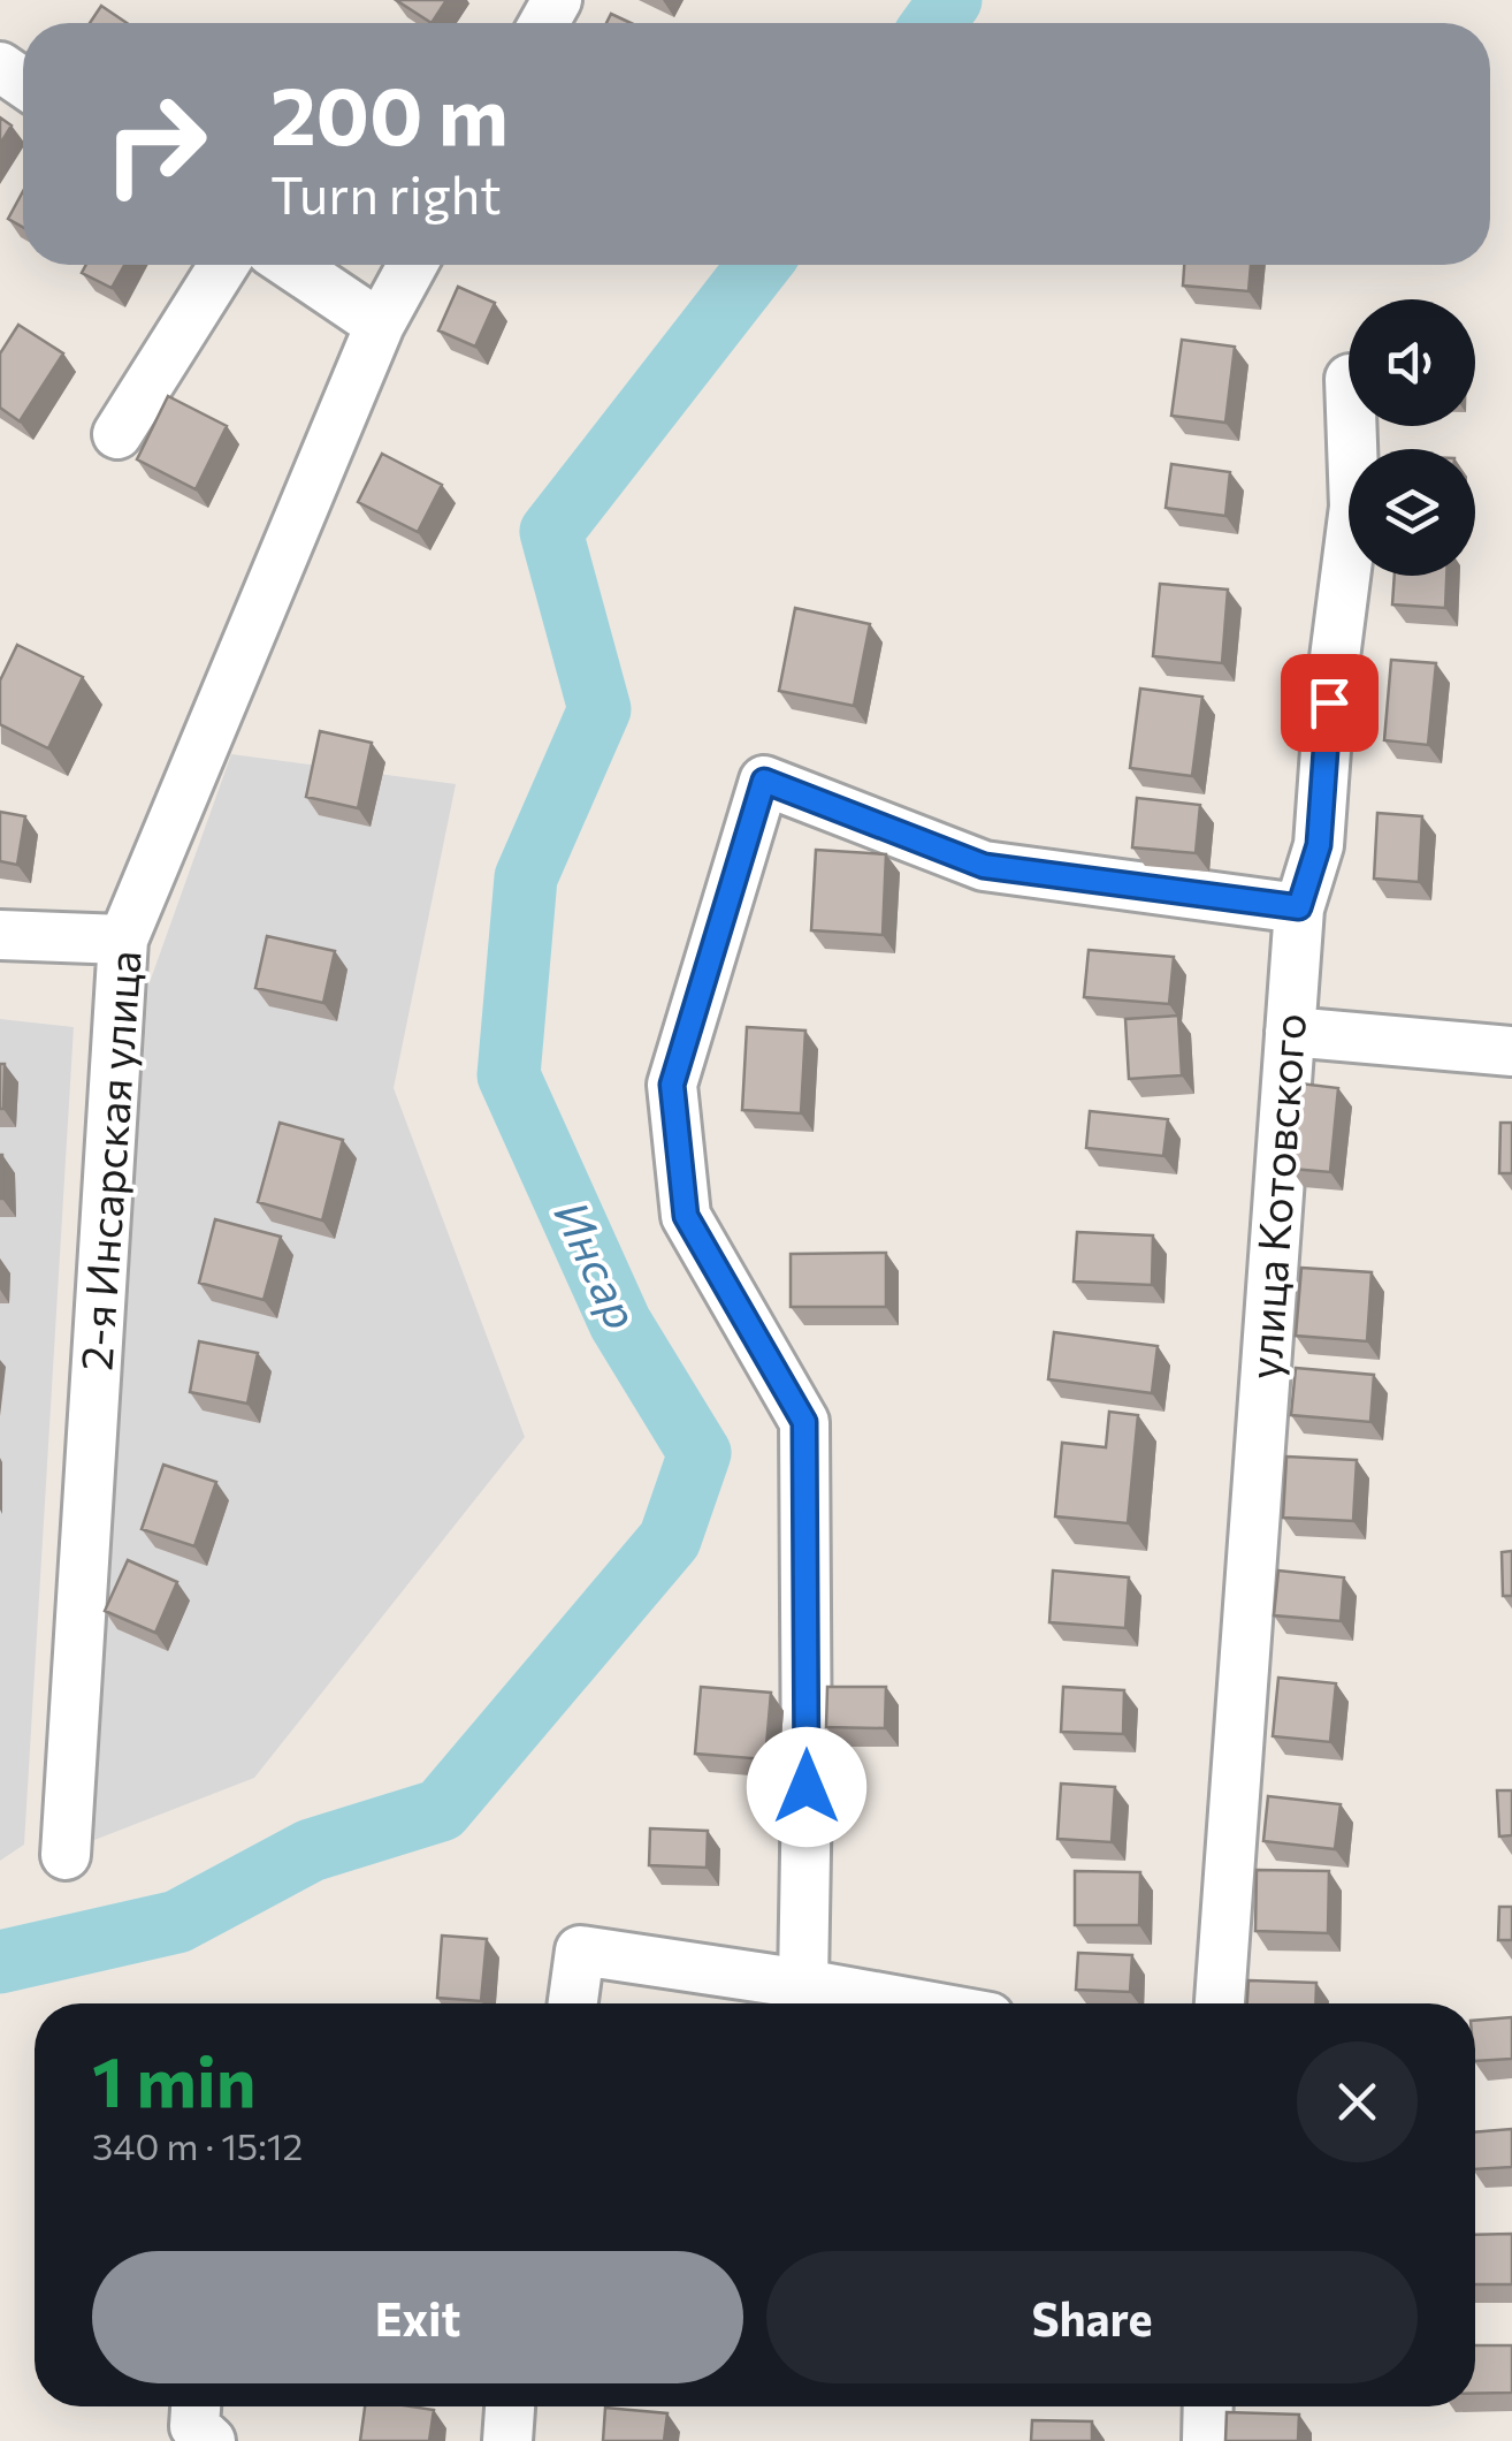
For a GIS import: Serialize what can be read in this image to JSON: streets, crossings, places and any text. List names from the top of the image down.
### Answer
{
  "streets": {
    "street": ["2-я Инсарская улица", "улица Котовского"]
  },
  "water": ["Инсар"],
  "page": {
    "turn": ["200 m", "Turn right"],
    "heading": ["1 min", "340 m · 15:12"],
    "buttons": ["Exit", "Share"]
  }
}
